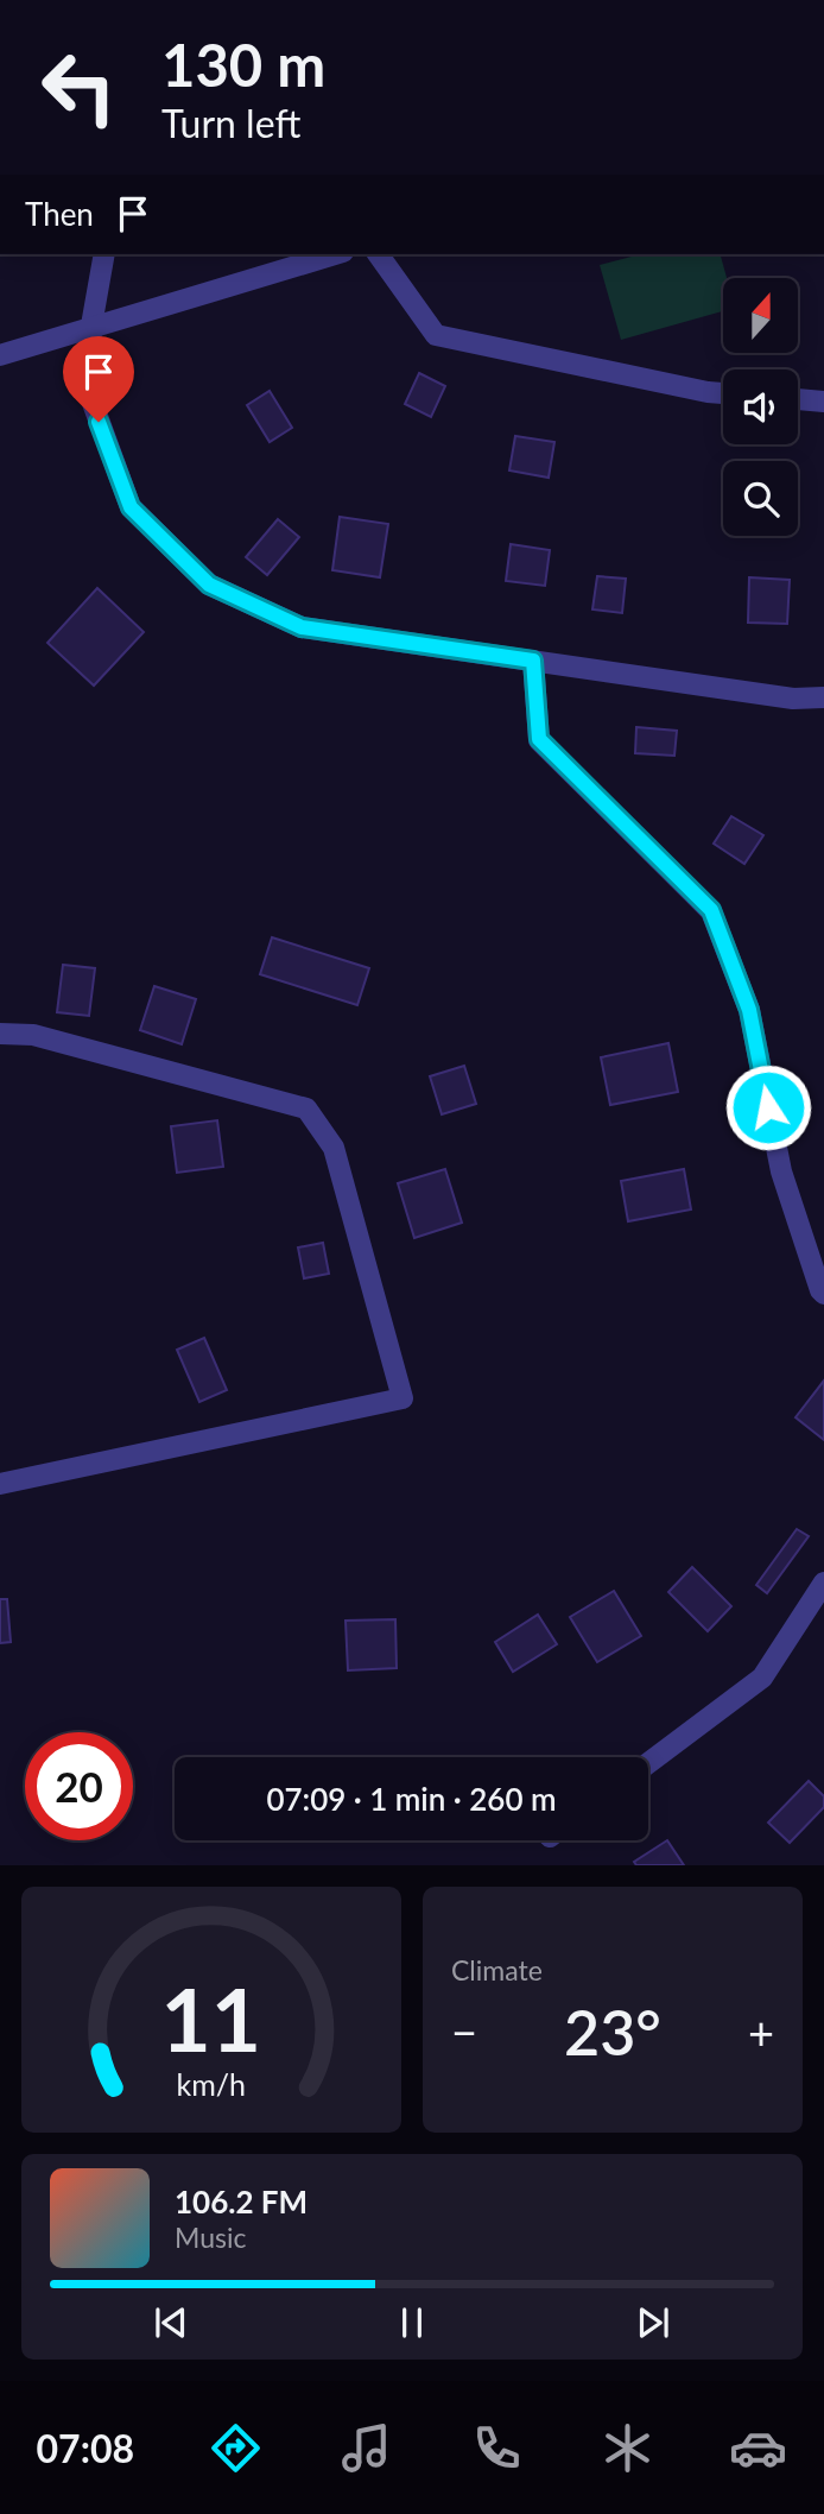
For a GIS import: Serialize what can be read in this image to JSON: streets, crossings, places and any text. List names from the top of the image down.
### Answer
{
  "north": "top",
  "page": {
    "turn": ["130 m", "Turn left"],
    "then": "Then",
    "limit": "20",
    "trip": "07:09 · 1 min · 260 m",
    "tile": "Climate",
    "heat": ["−", "23°", "+"],
    "song": ["106.2 FM", "Music"],
    "tabs": "07:08",
    "gauge": ["11", "km/h"]
  }
}
